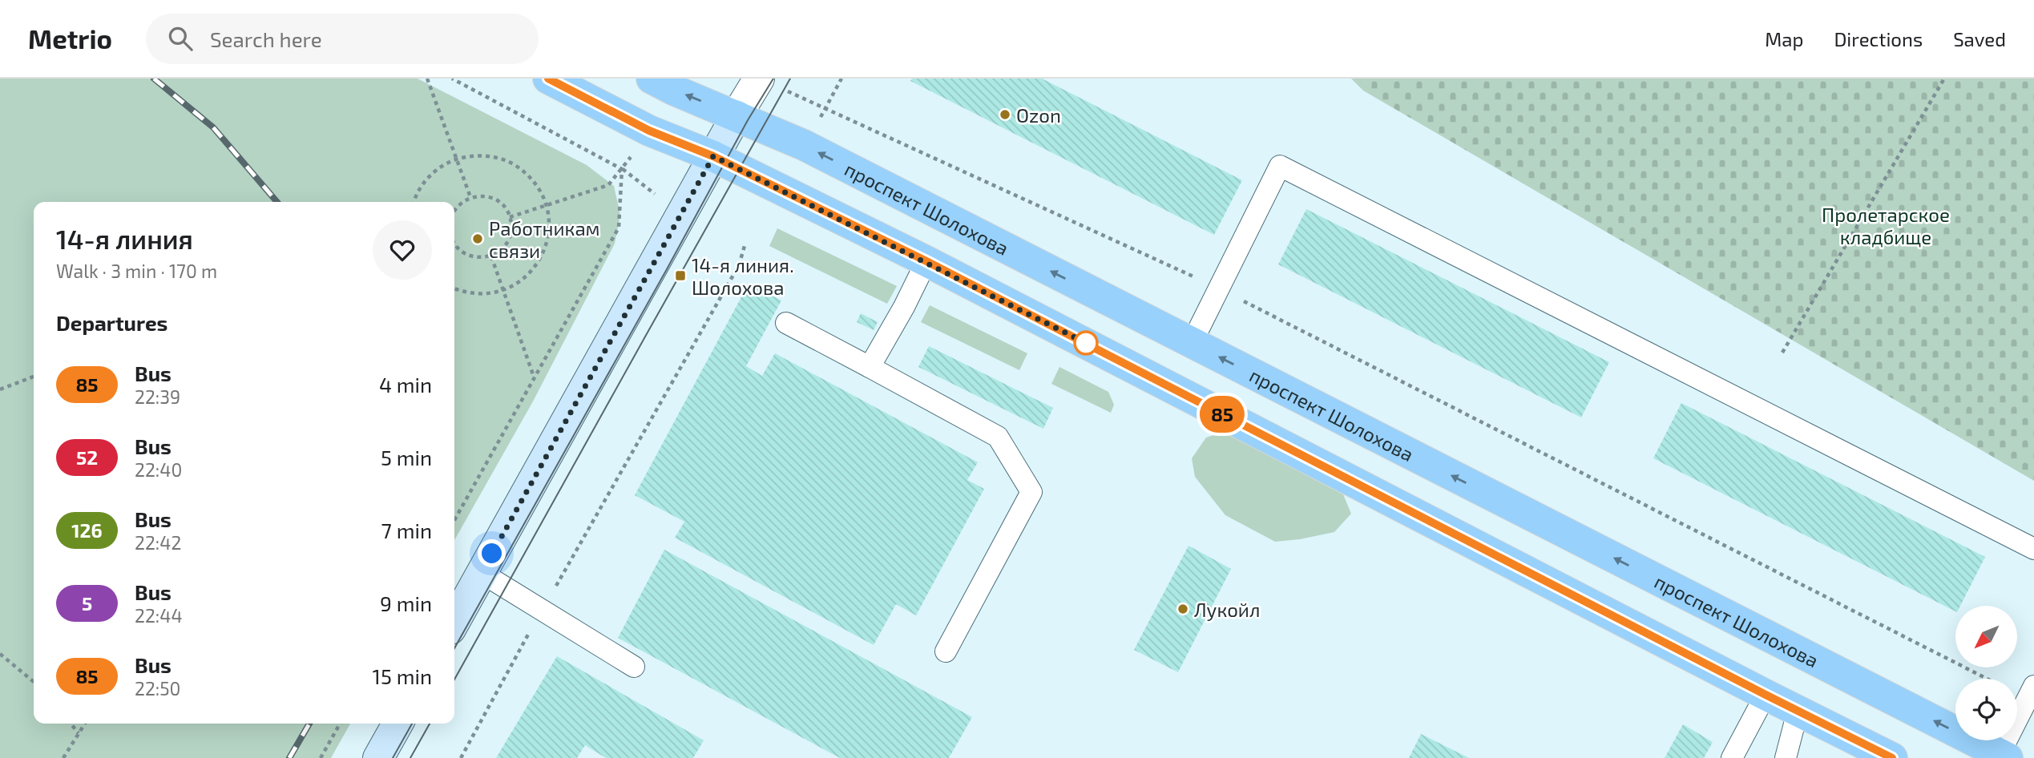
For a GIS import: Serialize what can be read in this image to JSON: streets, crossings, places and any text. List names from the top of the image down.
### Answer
{
  "streets": {
    "main road": ["проспект Шолохова"]
  },
  "parks": ["Пролетарское кладбище"],
  "places": {
    "other": ["Ozon", "Работникам связи", "Лукойл"],
    "transit": ["14-я линия. Шолохова"]
  },
  "lines": ["bus line 85"],
  "north": "bottom left",
  "page": {
    "header": "Metrio",
    "search": "Search here",
    "nav": ["Map", "Directions", "Saved"],
    "on_map": "85",
    "heading": [
      ["14-я линия", "Walk · 3 min · 170 m"],
      "Departures"
    ],
    "list": [
      {
        "mark": "85",
        "name": "Bus",
        "note": "22:39",
        "value": "4 min"
      },
      {
        "mark": "52",
        "name": "Bus",
        "note": "22:40",
        "value": "5 min"
      },
      {
        "mark": "126",
        "name": "Bus",
        "note": "22:42",
        "value": "7 min"
      },
      {
        "mark": "5",
        "name": "Bus",
        "note": "22:44",
        "value": "9 min"
      },
      {
        "mark": "85",
        "name": "Bus",
        "note": "22:50",
        "value": "15 min"
      }
    ]
  }
}
